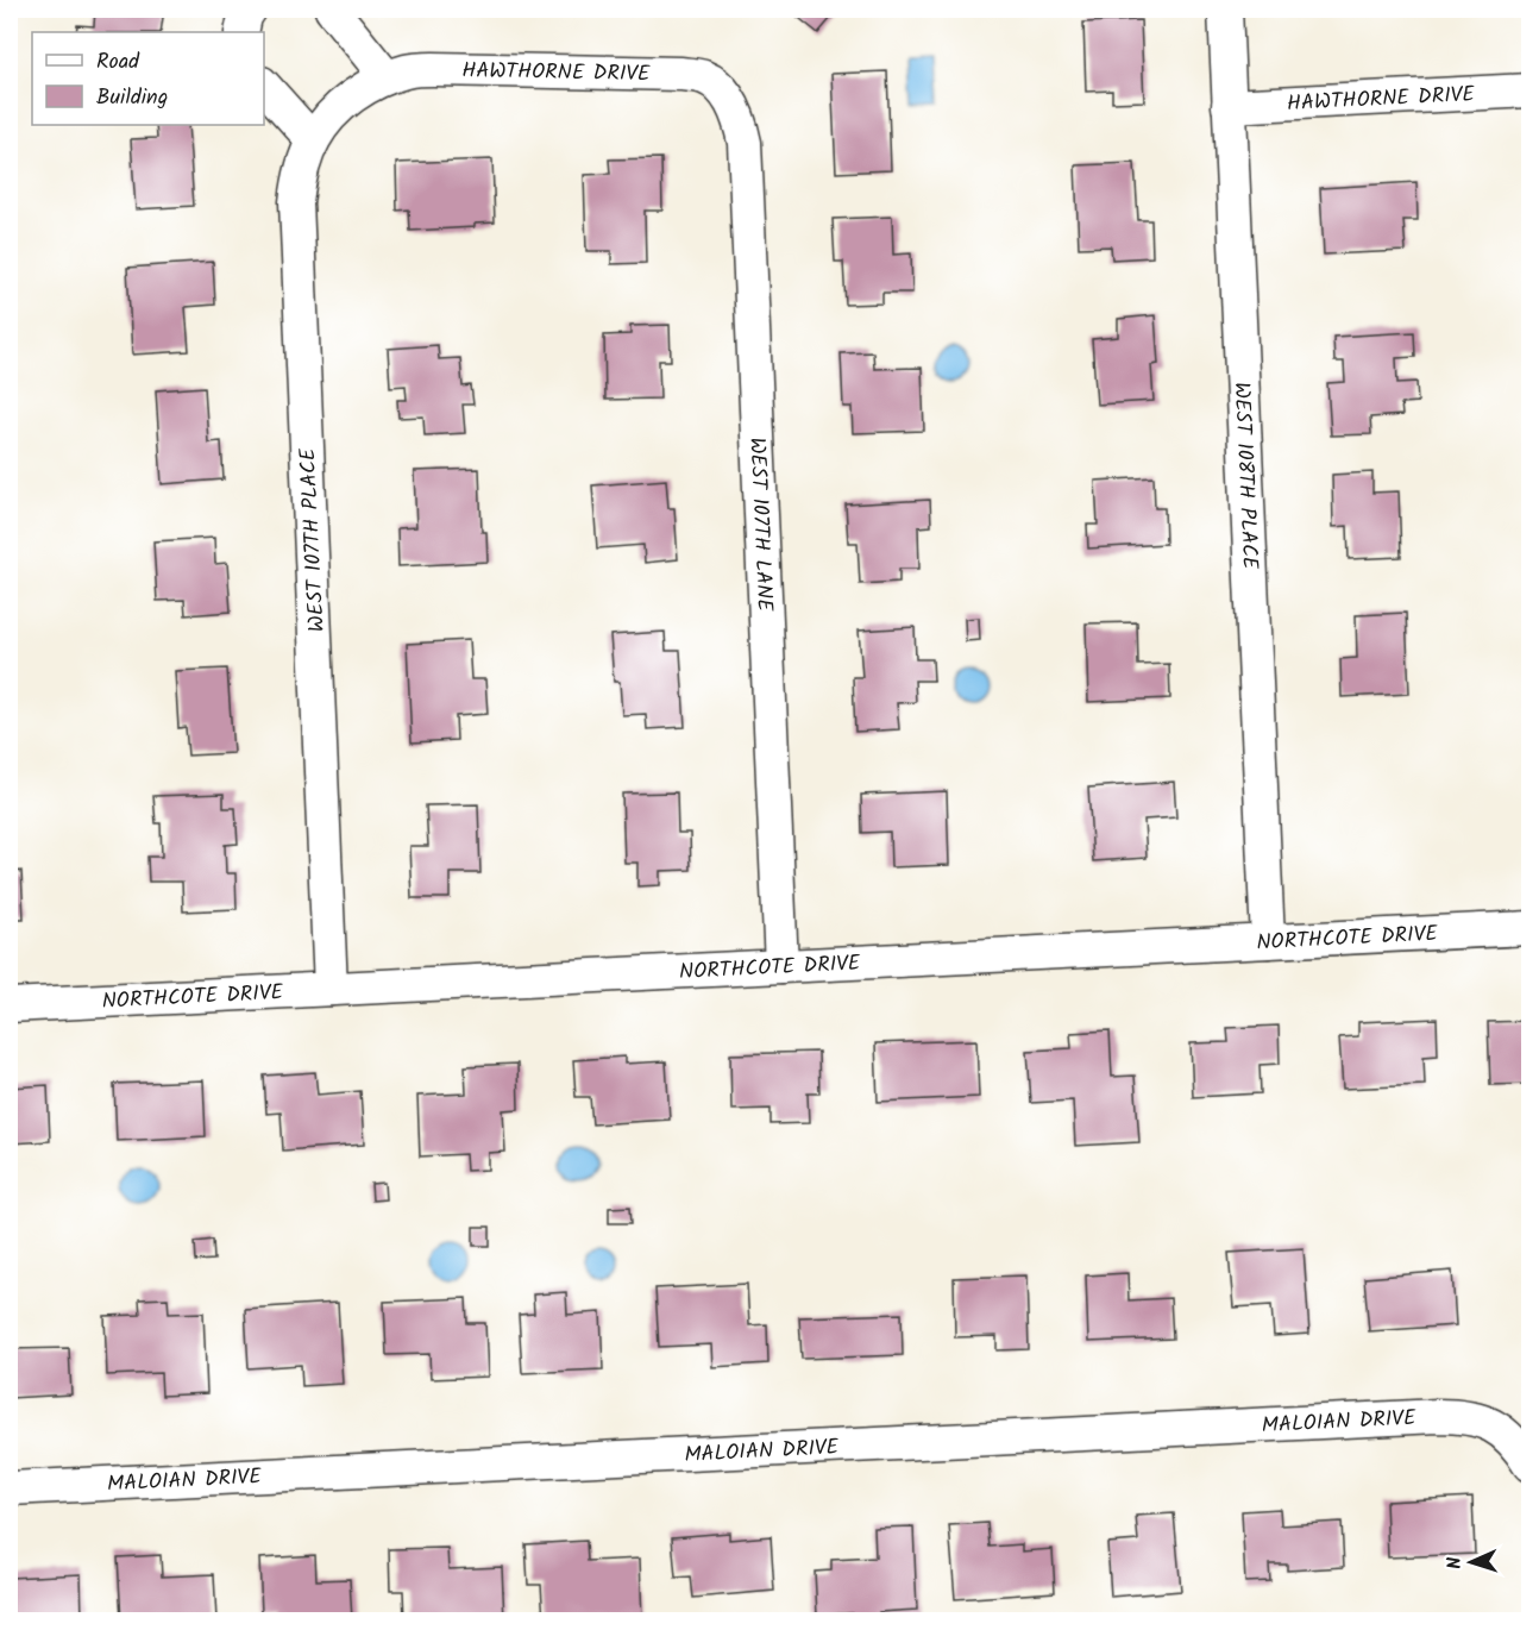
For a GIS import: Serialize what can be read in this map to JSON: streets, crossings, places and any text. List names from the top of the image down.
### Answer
{
  "streets": {
    "street": [
      "HAWTHORNE DRIVE",
      "WEST 108TH PLACE",
      "WEST 107TH LANE",
      "WEST 107TH PLACE",
      "NORTHCOTE DRIVE",
      "MALOIAN DRIVE"
    ]
  },
  "crossings": [
    ["HAWTHORNE DRIVE", "WEST 108TH PLACE"],
    ["HAWTHORNE DRIVE", "WEST 107TH LANE"],
    ["HAWTHORNE DRIVE", "WEST 107TH PLACE"],
    ["WEST 108TH PLACE", "NORTHCOTE DRIVE"],
    ["WEST 107TH LANE", "NORTHCOTE DRIVE"],
    ["WEST 107TH PLACE", "NORTHCOTE DRIVE"]
  ],
  "legend": ["Road", "Building"],
  "north": "left"
}
